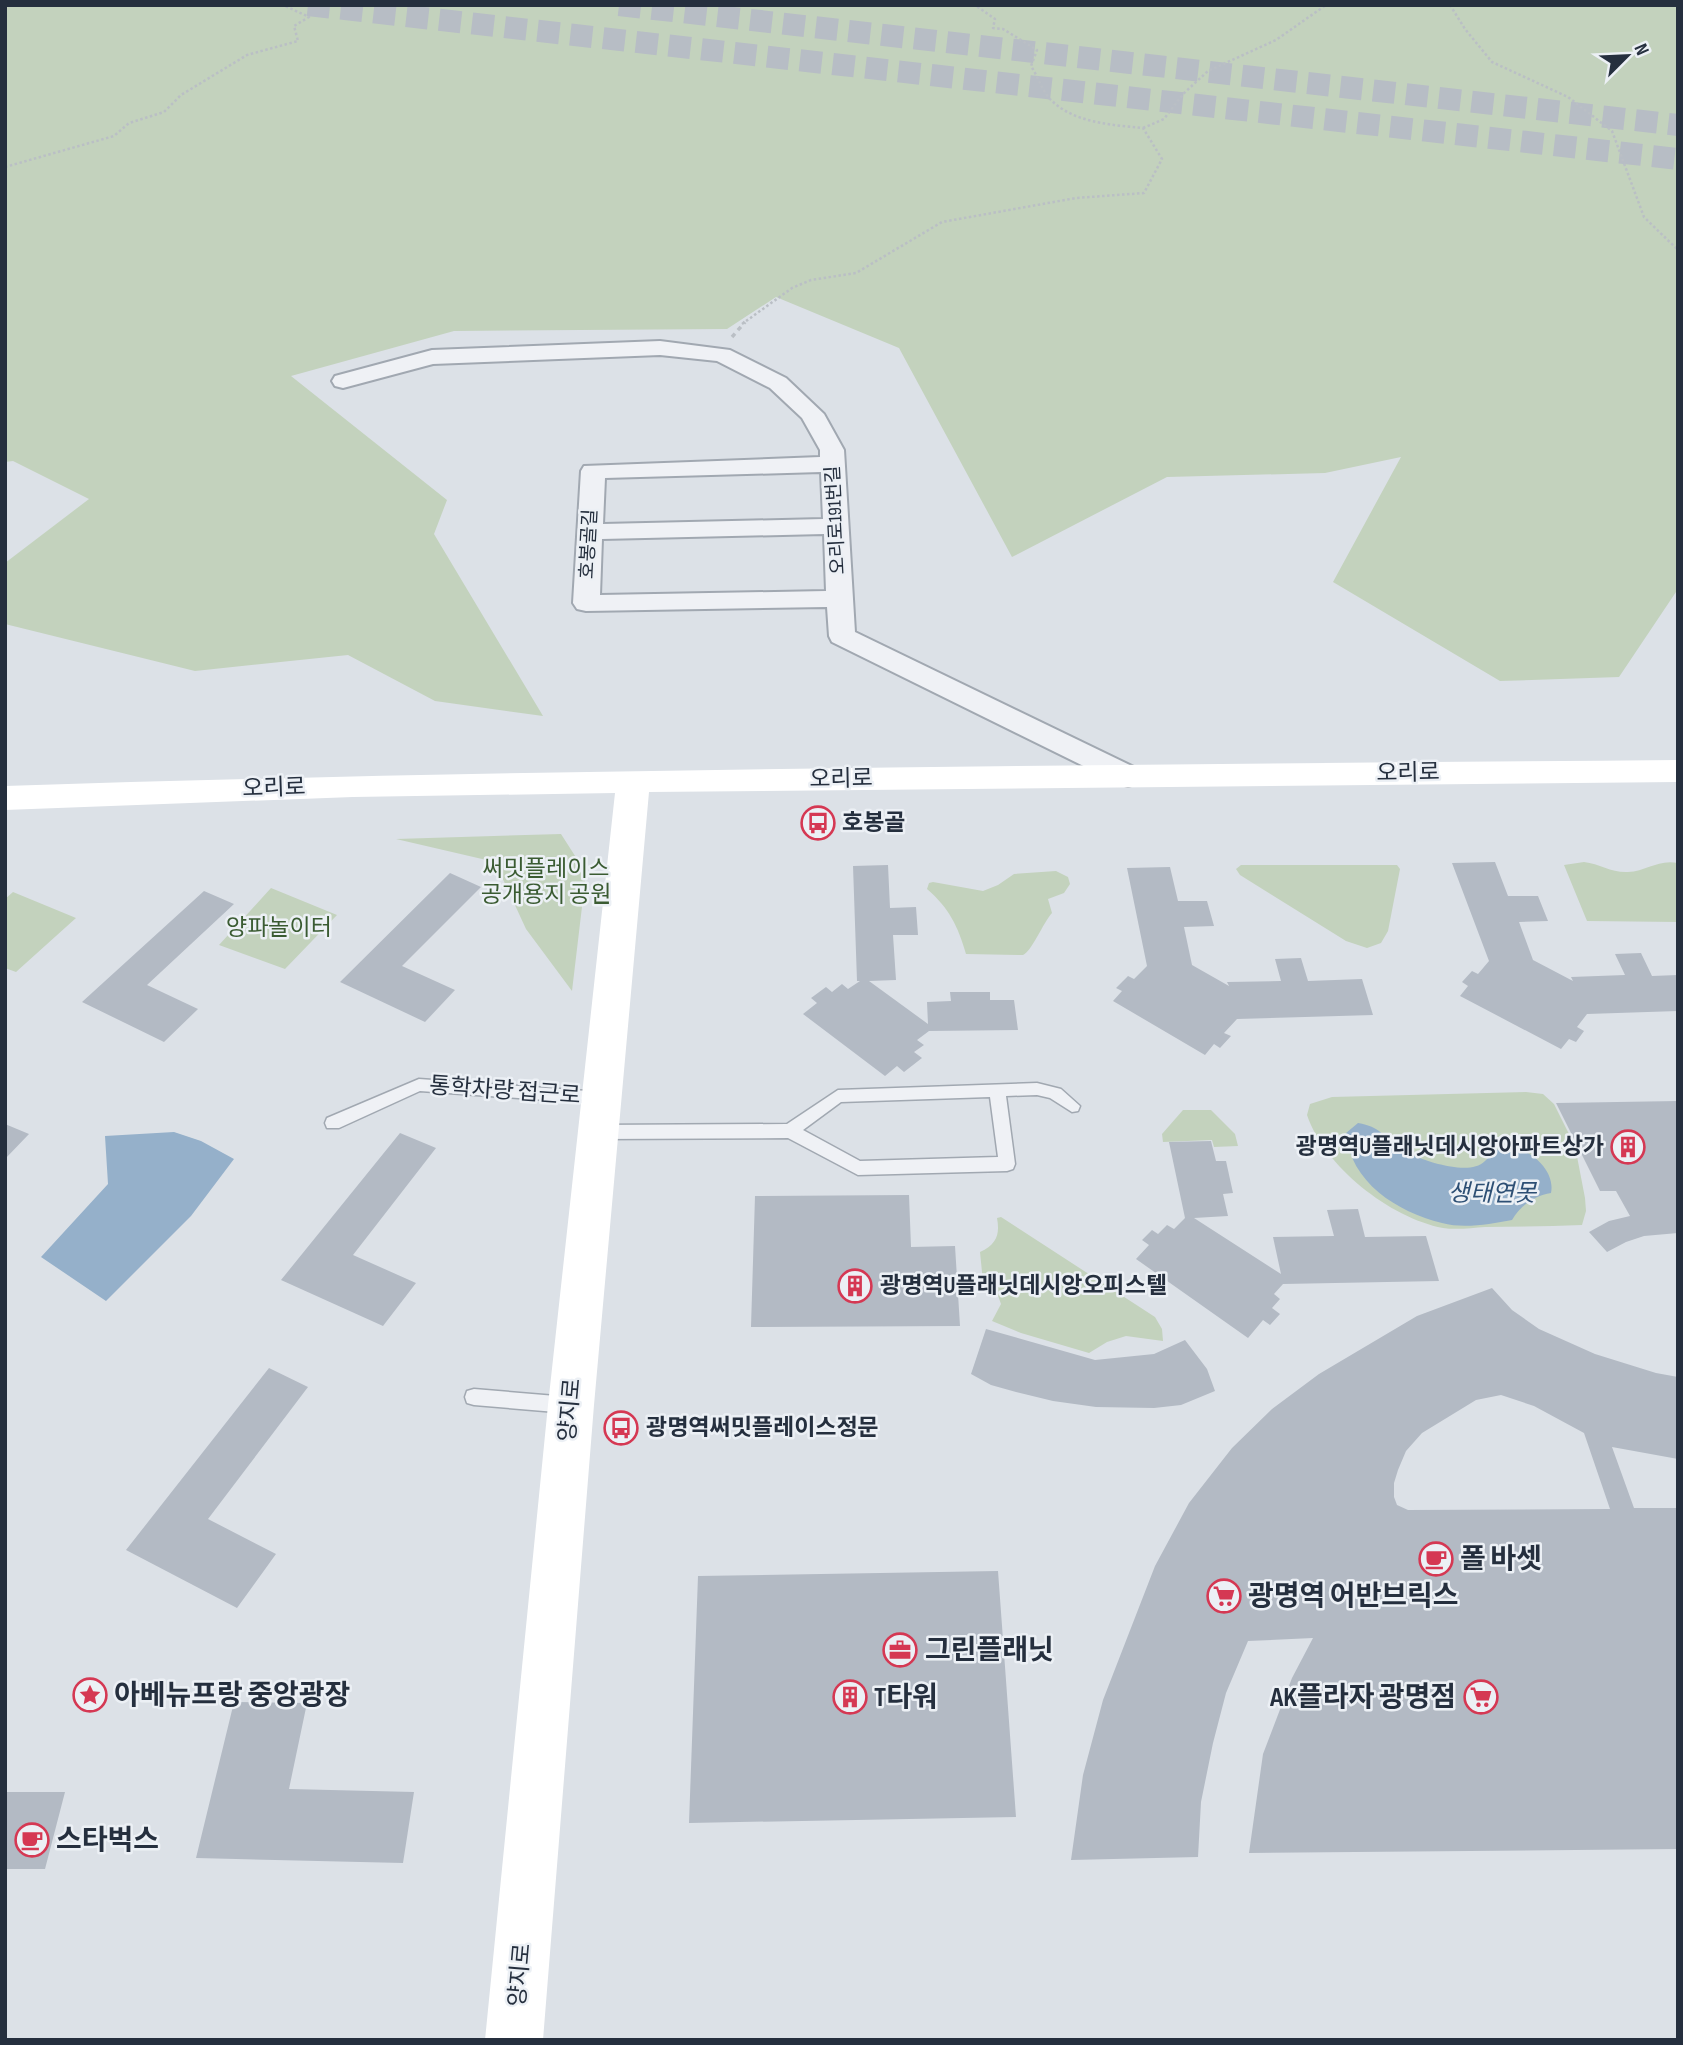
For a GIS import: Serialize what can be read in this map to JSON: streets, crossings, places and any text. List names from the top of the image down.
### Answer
{
  "streets": {
    "main road": ["오리로", "양지로"],
    "street": ["오리로191번길", "호봉골길"],
    "lane": ["통학차량 접근로"]
  },
  "crossings": [
    ["오리로191번길", "호봉골길"],
    ["오리로191번길", "오리로"],
    ["오리로", "양지로"],
    ["통학차량 접근로", "양지로"]
  ],
  "water": ["생태연못"],
  "parks": ["써밋플레이스 공개용지 공원", "양파놀이터"],
  "places": {
    "bus stop": ["호봉골", "광명역써밋플레이스정문"],
    "building": ["광명역U플래닛데시앙아파트상가", "광명역U플래닛데시앙오피스텔", "T타워"],
    "cafe": ["폴 바셋", "스타벅스"],
    "supermarket": ["광명역 어반브릭스", "AK플라자 광명점"],
    "office": ["그린플래닛"],
    "place": ["아베뉴프랑 중앙광장"]
  },
  "north": "top right"
}
